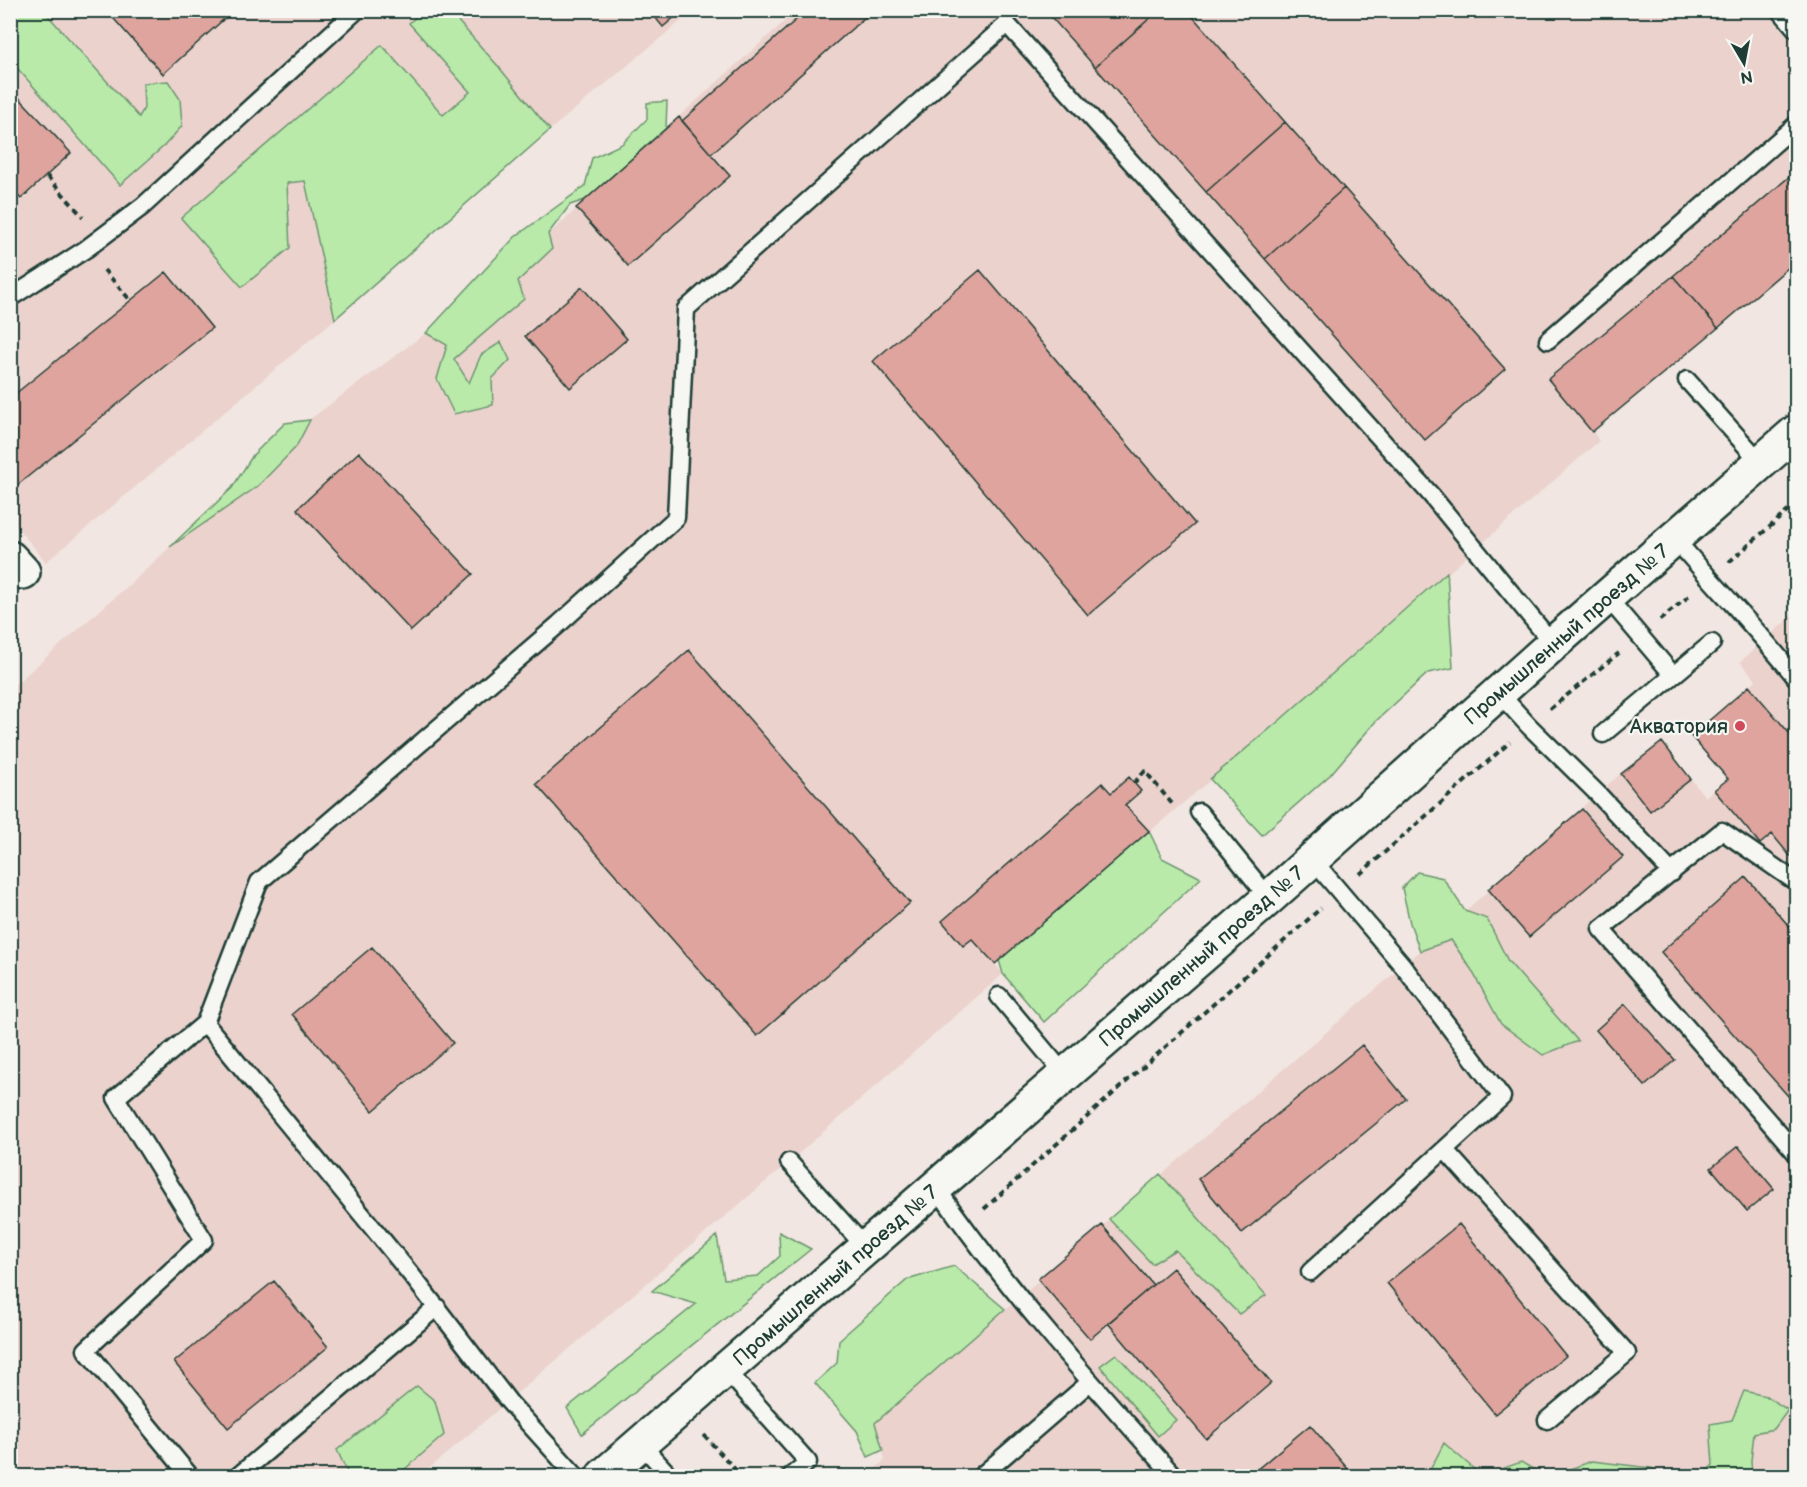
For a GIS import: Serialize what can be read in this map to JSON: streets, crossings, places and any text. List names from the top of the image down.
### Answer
{
  "streets": {
    "street": ["Промышленный проезд № 7"]
  },
  "places": ["Акватория"],
  "north": "bottom"
}
